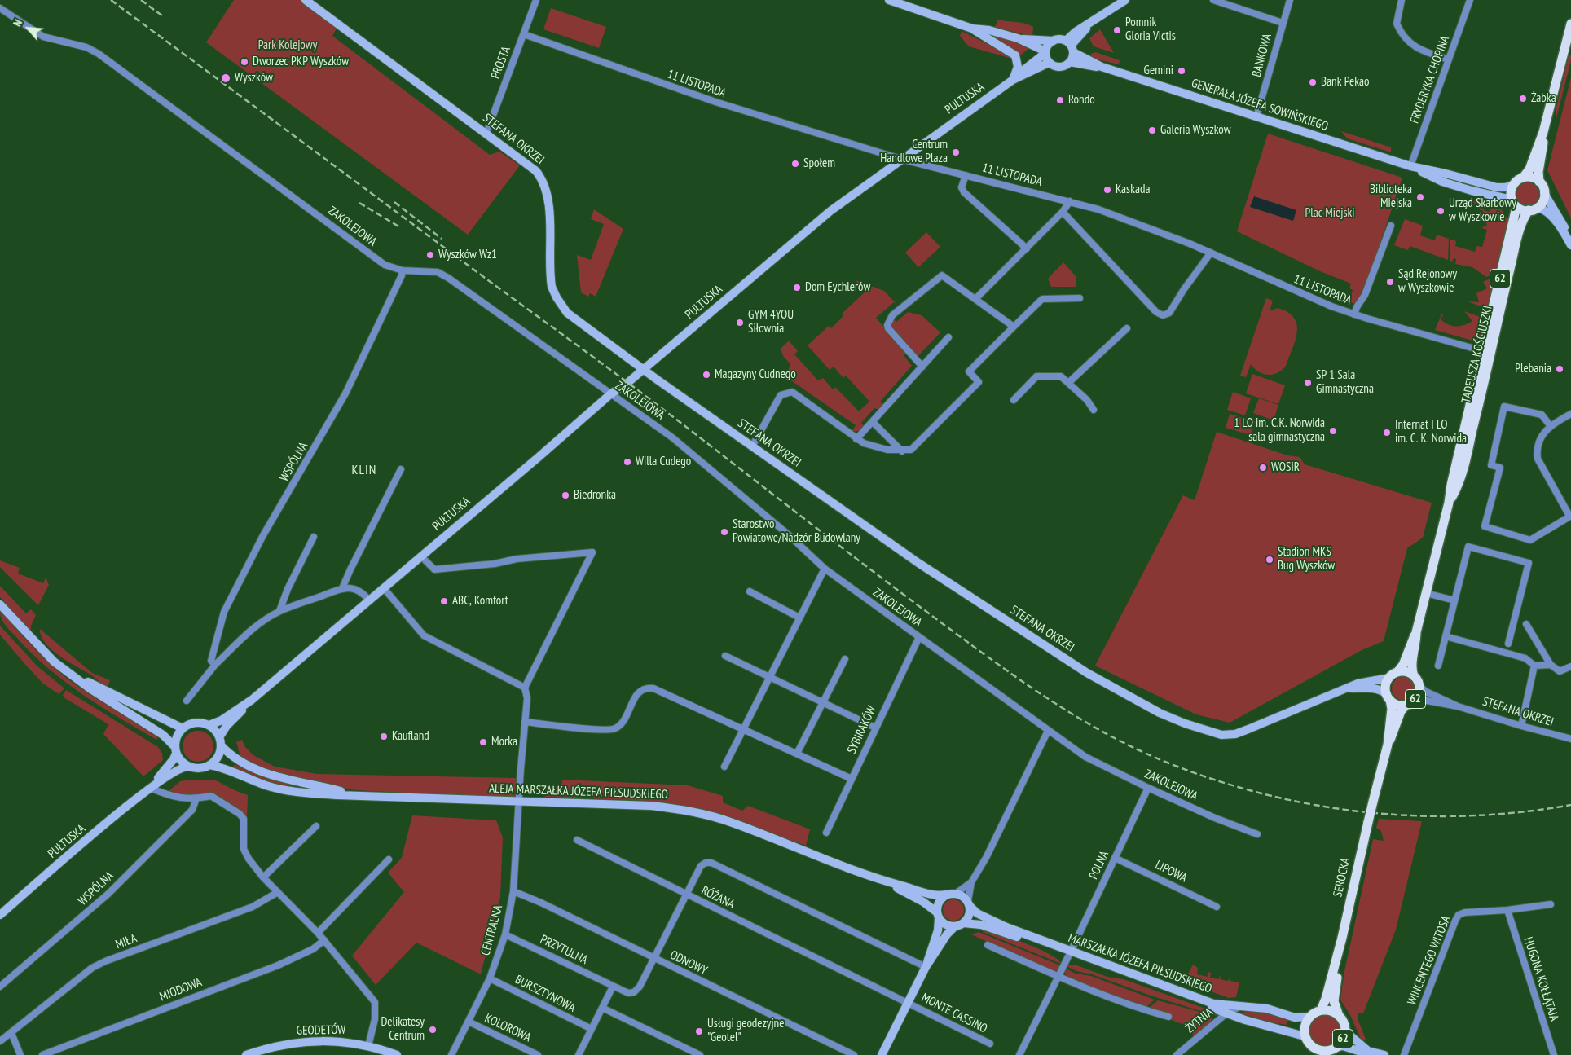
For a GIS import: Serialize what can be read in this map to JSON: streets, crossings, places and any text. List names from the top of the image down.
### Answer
{
  "streets": {
    "main road": ["62", "TADEUSZA KOŚCIUSZKI", "SEROCKA"],
    "street": [
      "BANKOWA",
      "PROSTA",
      "FRYDERYKA CHOPINA",
      "11 LISTOPADA",
      "PUŁTUSKA",
      "GENERAŁA JÓZEFA SOWIŃSKIEGO",
      "STEFANA OKRZEI",
      "ZAKOLEJOWA",
      "WSPÓLNA",
      "SYBIRAKÓW",
      "ALEJA MARSZAŁKA JÓZEFA PIŁSUDSKIEGO",
      "POLNA",
      "LIPOWA",
      "RÓŻANA",
      "CENTRALNA",
      "MIŁA",
      "PRZYTULNA",
      "WINCENTEGO WITOSA",
      "ODNOWY",
      "MARSZAŁKA JÓZEFA PIŁSUDSKIEGO",
      "HUGONA KOŁŁĄTAJA",
      "MIODOWA",
      "BURSZTYNOWA",
      "MONTE CASSINO",
      "ŻYTNIA",
      "KOLOROWA",
      "GEODETÓW"
    ]
  },
  "crossings": [
    ["BANKOWA", "GENERAŁA JÓZEFA SOWIŃSKIEGO"],
    ["PROSTA", "11 LISTOPADA"],
    ["PROSTA", "STEFANA OKRZEI"],
    ["FRYDERYKA CHOPINA", "GENERAŁA JÓZEFA SOWIŃSKIEGO"],
    ["11 LISTOPADA", "PUŁTUSKA"],
    ["11 LISTOPADA", "TADEUSZA KOŚCIUSZKI"],
    ["PUŁTUSKA", "GENERAŁA JÓZEFA SOWIŃSKIEGO"],
    ["PUŁTUSKA", "STEFANA OKRZEI"],
    ["PUŁTUSKA", "ZAKOLEJOWA"],
    ["GENERAŁA JÓZEFA SOWIŃSKIEGO", "TADEUSZA KOŚCIUSZKI"],
    ["STEFANA OKRZEI", "62"],
    ["STEFANA OKRZEI", "TADEUSZA KOŚCIUSZKI"],
    ["ZAKOLEJOWA", "WSPÓLNA"],
    ["ZAKOLEJOWA", "SYBIRAKÓW"],
    ["ZAKOLEJOWA", "POLNA"],
    ["62", "TADEUSZA KOŚCIUSZKI"],
    ["62", "SEROCKA"],
    ["62", "MARSZAŁKA JÓZEFA PIŁSUDSKIEGO"],
    ["ALEJA MARSZAŁKA JÓZEFA PIŁSUDSKIEGO", "CENTRALNA"],
    ["ALEJA MARSZAŁKA JÓZEFA PIŁSUDSKIEGO", "MARSZAŁKA JÓZEFA PIŁSUDSKIEGO"],
    ["POLNA", "LIPOWA"],
    ["POLNA", "MARSZAŁKA JÓZEFA PIŁSUDSKIEGO"],
    ["SEROCKA", "MARSZAŁKA JÓZEFA PIŁSUDSKIEGO"],
    ["RÓŻANA", "PRZYTULNA"],
    ["RÓŻANA", "ODNOWY"],
    ["RÓŻANA", "MONTE CASSINO"],
    ["CENTRALNA", "PRZYTULNA"],
    ["CENTRALNA", "ODNOWY"],
    ["CENTRALNA", "BURSZTYNOWA"],
    ["CENTRALNA", "KOLOROWA"],
    ["WINCENTEGO WITOSA", "HUGONA KOŁŁĄTAJA"],
    ["MARSZAŁKA JÓZEFA PIŁSUDSKIEGO", "ŻYTNIA"]
  ],
  "districts": ["KLIN"],
  "parks": ["Park Kolejowy", "Plac Miejski"],
  "places": [
    "Pomnik Gloria Victis",
    "Dworzec PKP Wyszków",
    "Gemini",
    "Wyszków",
    "Bank Pekao",
    "Żabka",
    "Rondo",
    "Galeria Wyszków",
    "Centrum Handlowe Plaza",
    "Społem",
    "Kaskada",
    "Biblioteka Miejska",
    "Urząd Skarbowy w Wyszkowie",
    "Wyszków Wz1",
    "Sąd Rejonowy w Wyszkowie",
    "Dom Eychlerów",
    "GYM 4YOU Siłownia",
    "Plebania",
    "Magazyny Cudnego",
    "SP 1 Sala Gimnastyczna",
    "1 LO im. C.K. Norwida sala gimnastyczna",
    "Internat I LO im. C. K. Norwida",
    "Willa Cudego",
    "WOSiR",
    "Biedronka",
    "Starostwo Powiatowe/Nadzór Budowlany",
    "Stadion MKS Bug Wyszków",
    "ABC, Komfort",
    "Kaufland",
    "Morka",
    "Delikatesy Centrum",
    "Usługi geodezyjne \"Geotel\""
  ],
  "north": "top left"
}
